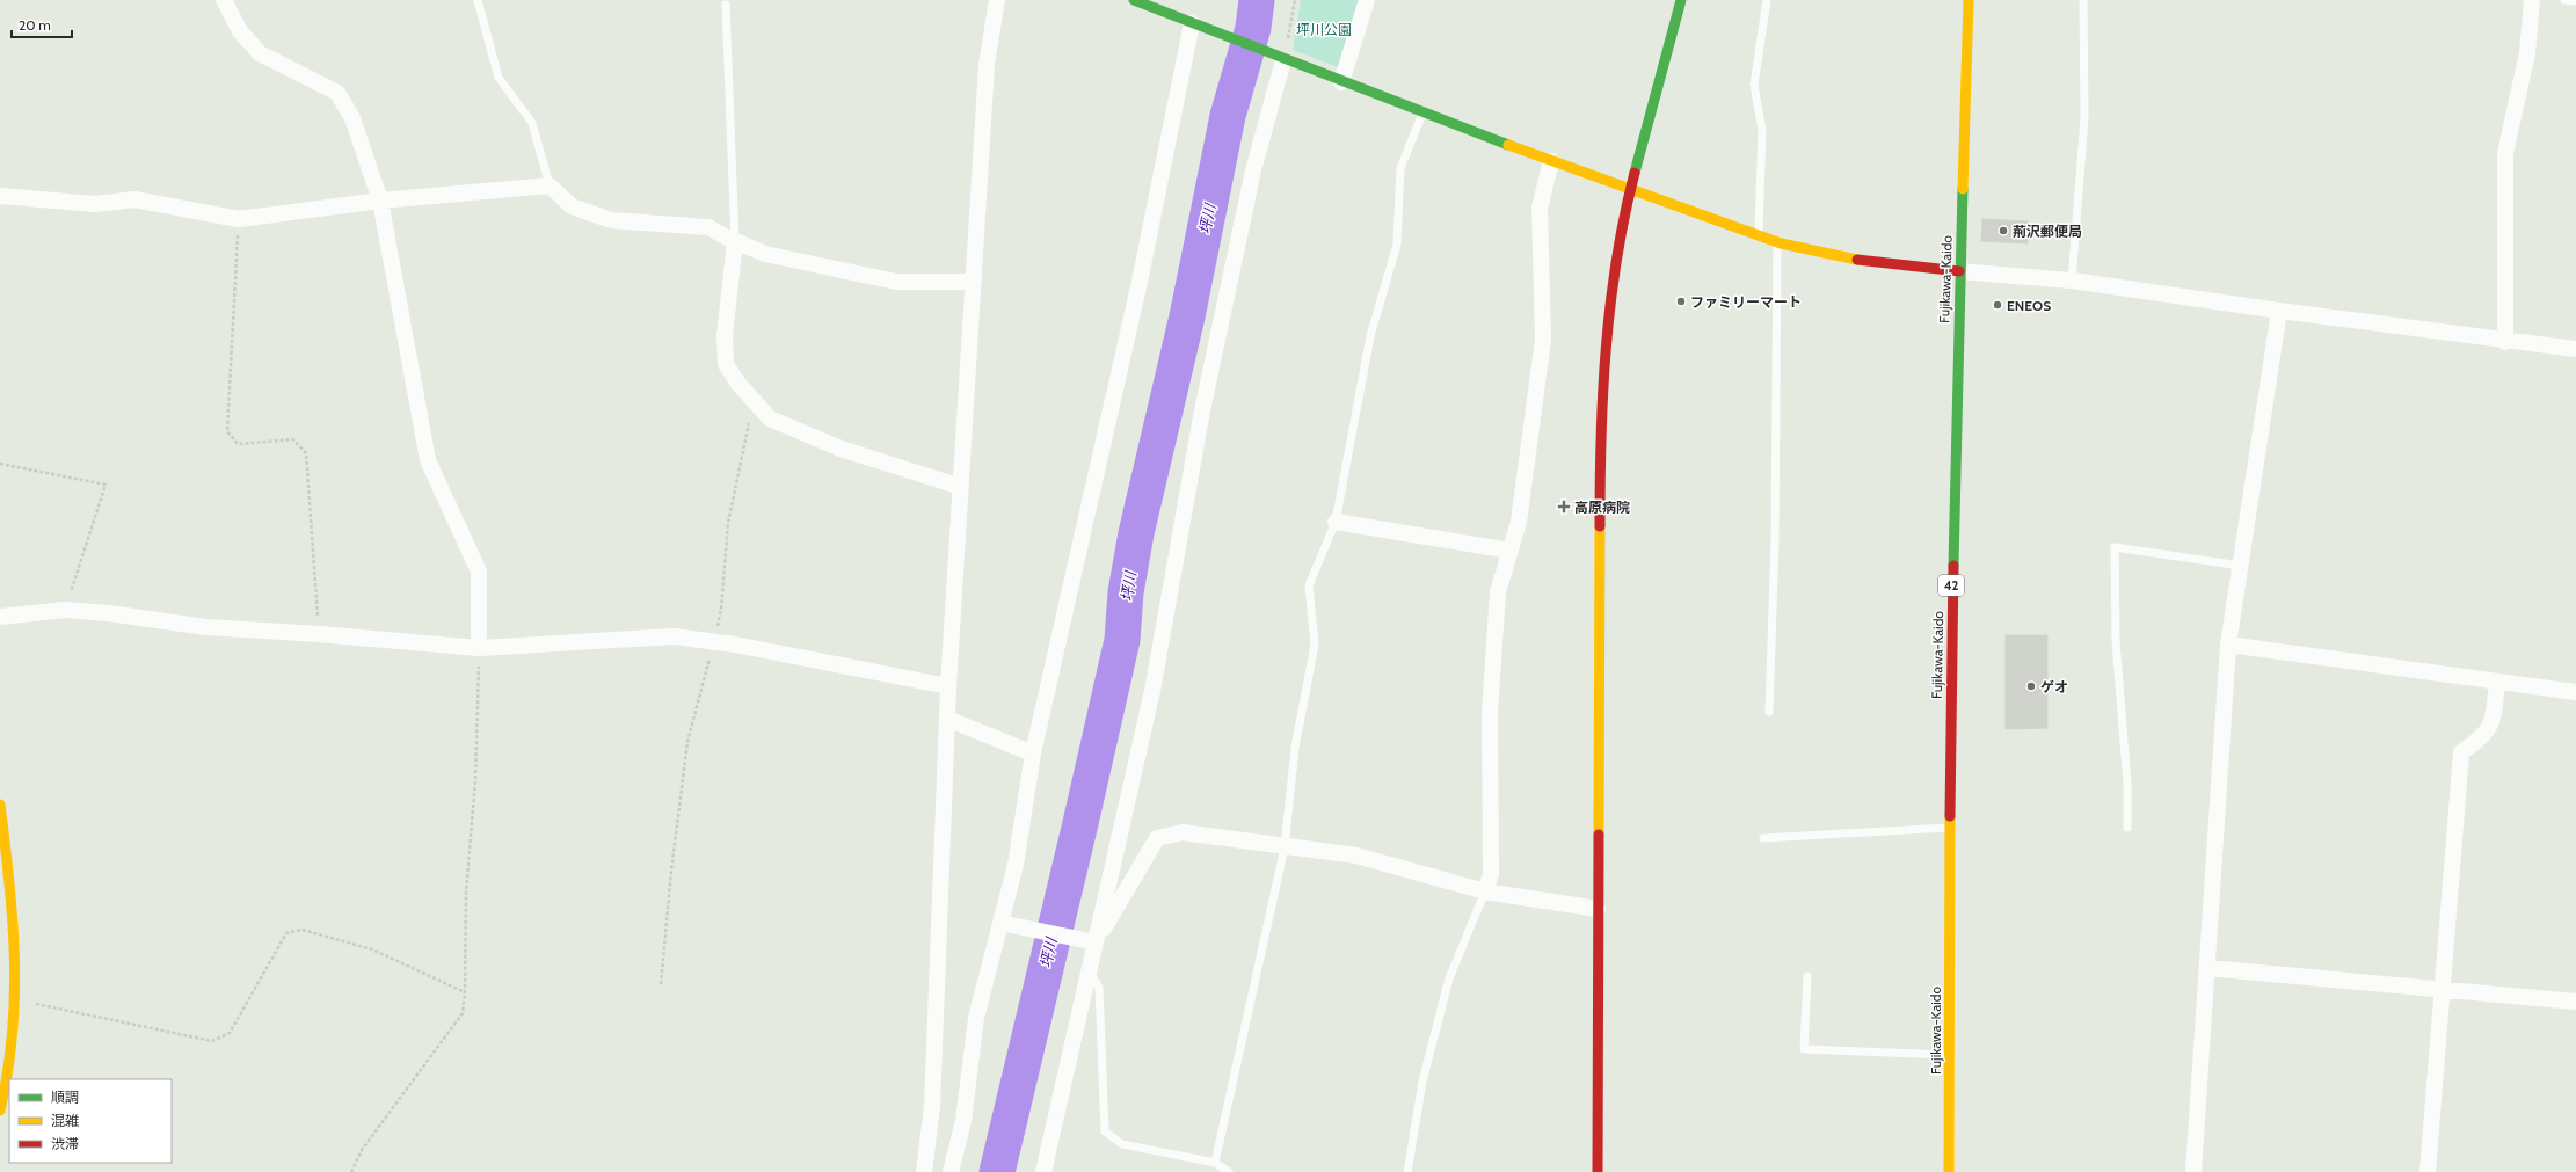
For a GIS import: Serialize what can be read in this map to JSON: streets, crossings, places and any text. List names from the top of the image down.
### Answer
{
  "streets": {
    "street": ["Fujikawa-Kaido", "42"]
  },
  "water": ["坪川"],
  "parks": ["坪川公園"],
  "places": {
    "other": [
      "荊沢郵便局",
      "ファミリーマート",
      "ENEOS",
      "ゲオ"
    ],
    "health": ["高原病院"]
  },
  "legend": ["順調", "混雑", "渋滞"],
  "scale_bar": "20 m"
}
